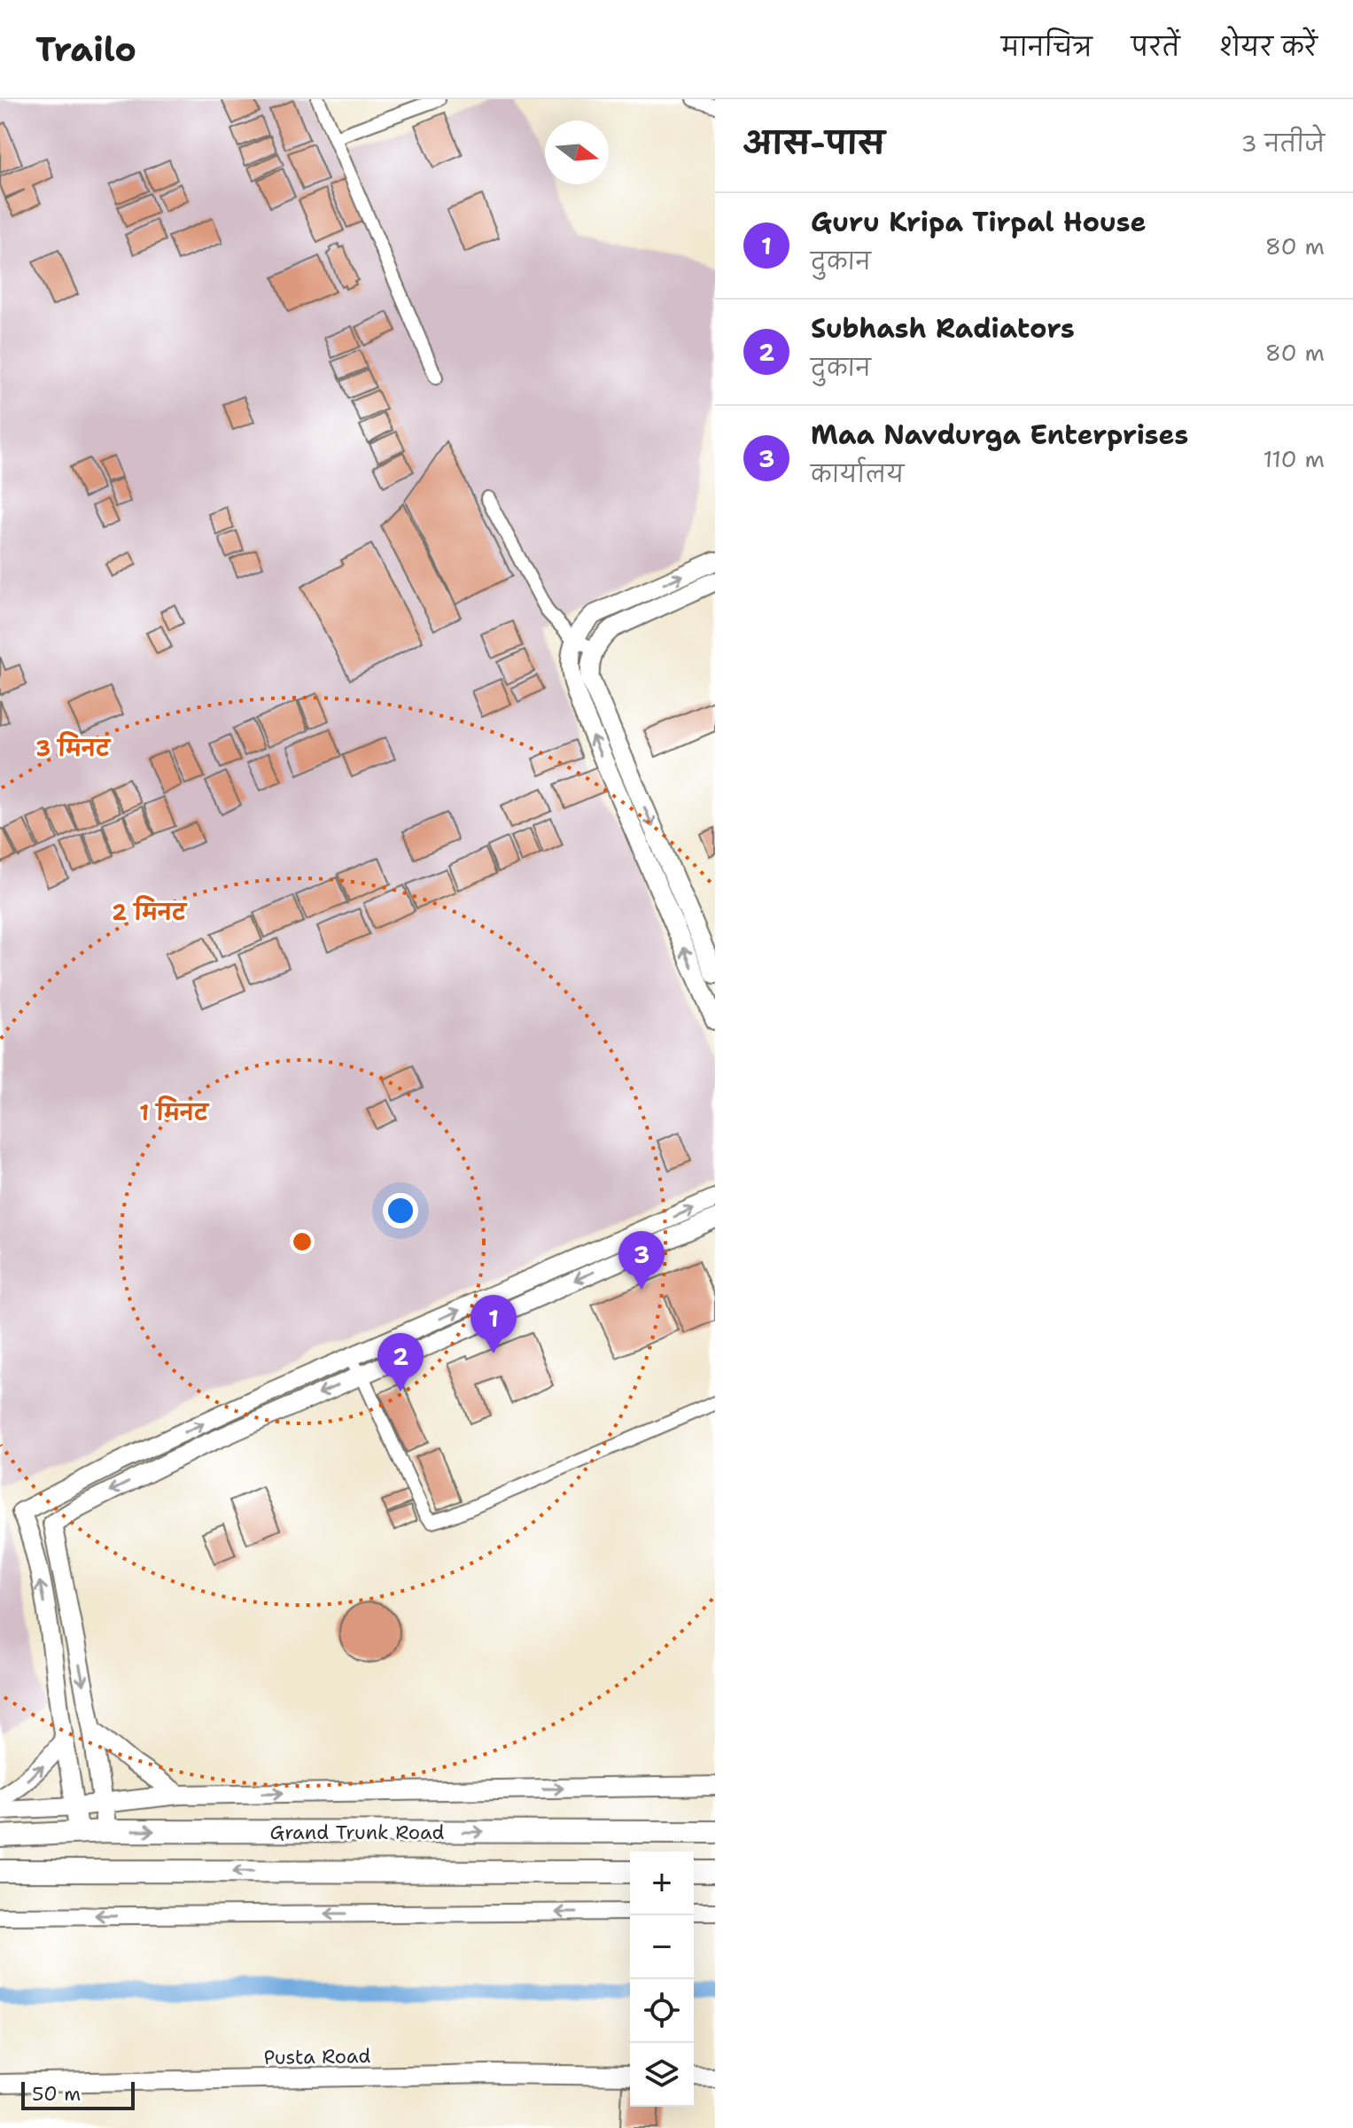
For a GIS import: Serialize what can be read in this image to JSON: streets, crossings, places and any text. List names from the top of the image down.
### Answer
{
  "streets": {
    "highway": ["Grand Trunk Road"],
    "main road": ["Pusta Road"]
  },
  "scale_bar": "50 m",
  "north": "right",
  "page": {
    "header": "Trailo",
    "nav": ["मानचित्र", "परतें", "शेयर करें"],
    "heading": ["आस-पास", "3 नतीजे"],
    "list": [
      {
        "mark": "1",
        "name": "Guru Kripa Tirpal House",
        "note": "दुकान",
        "value": "80 m"
      },
      {
        "mark": "2",
        "name": "Subhash Radiators",
        "note": "दुकान",
        "value": "80 m"
      },
      {
        "mark": "3",
        "name": "Maa Navdurga Enterprises",
        "note": "कार्यालय",
        "value": "110 m"
      }
    ],
    "pins": ["3", "1", "2"],
    "map_buttons": ["+", "−"],
    "scale": "50 m"
  },
  "rings": ["3 मिनट", "2 मिनट", "1 मिनट"]
}
